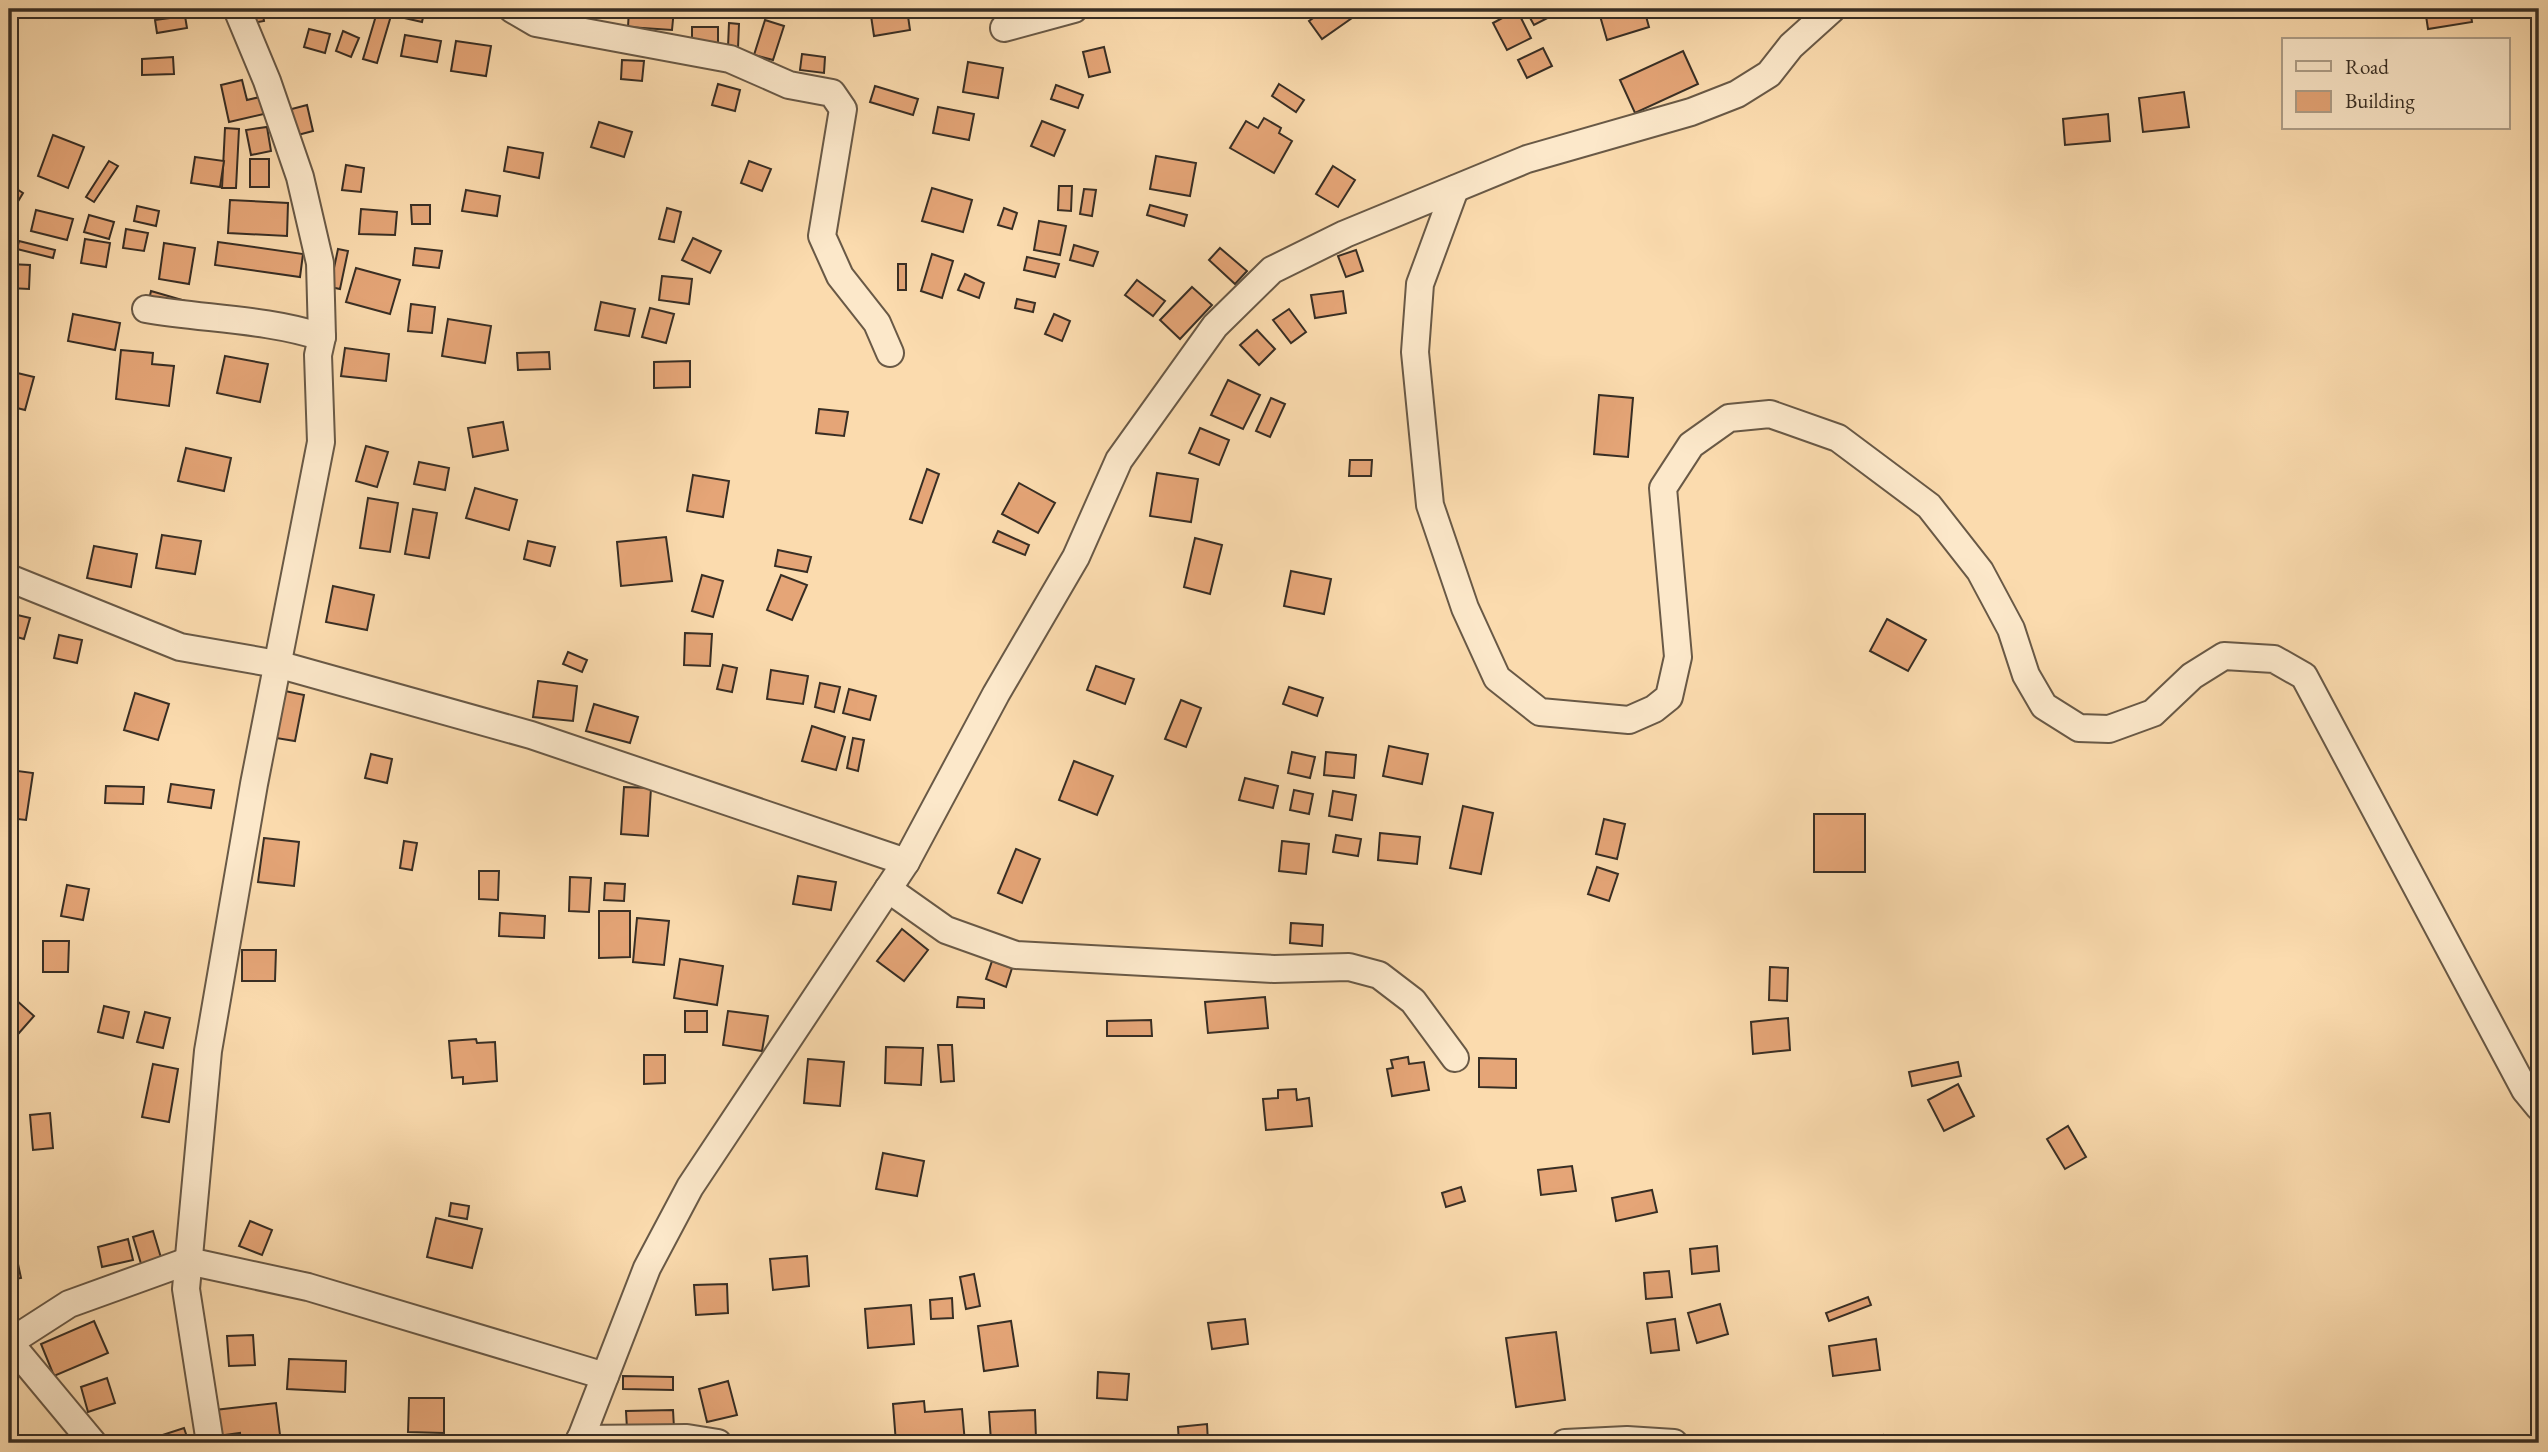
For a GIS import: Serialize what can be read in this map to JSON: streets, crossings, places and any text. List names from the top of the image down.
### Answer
{
  "legend": ["Road", "Building"]
}
